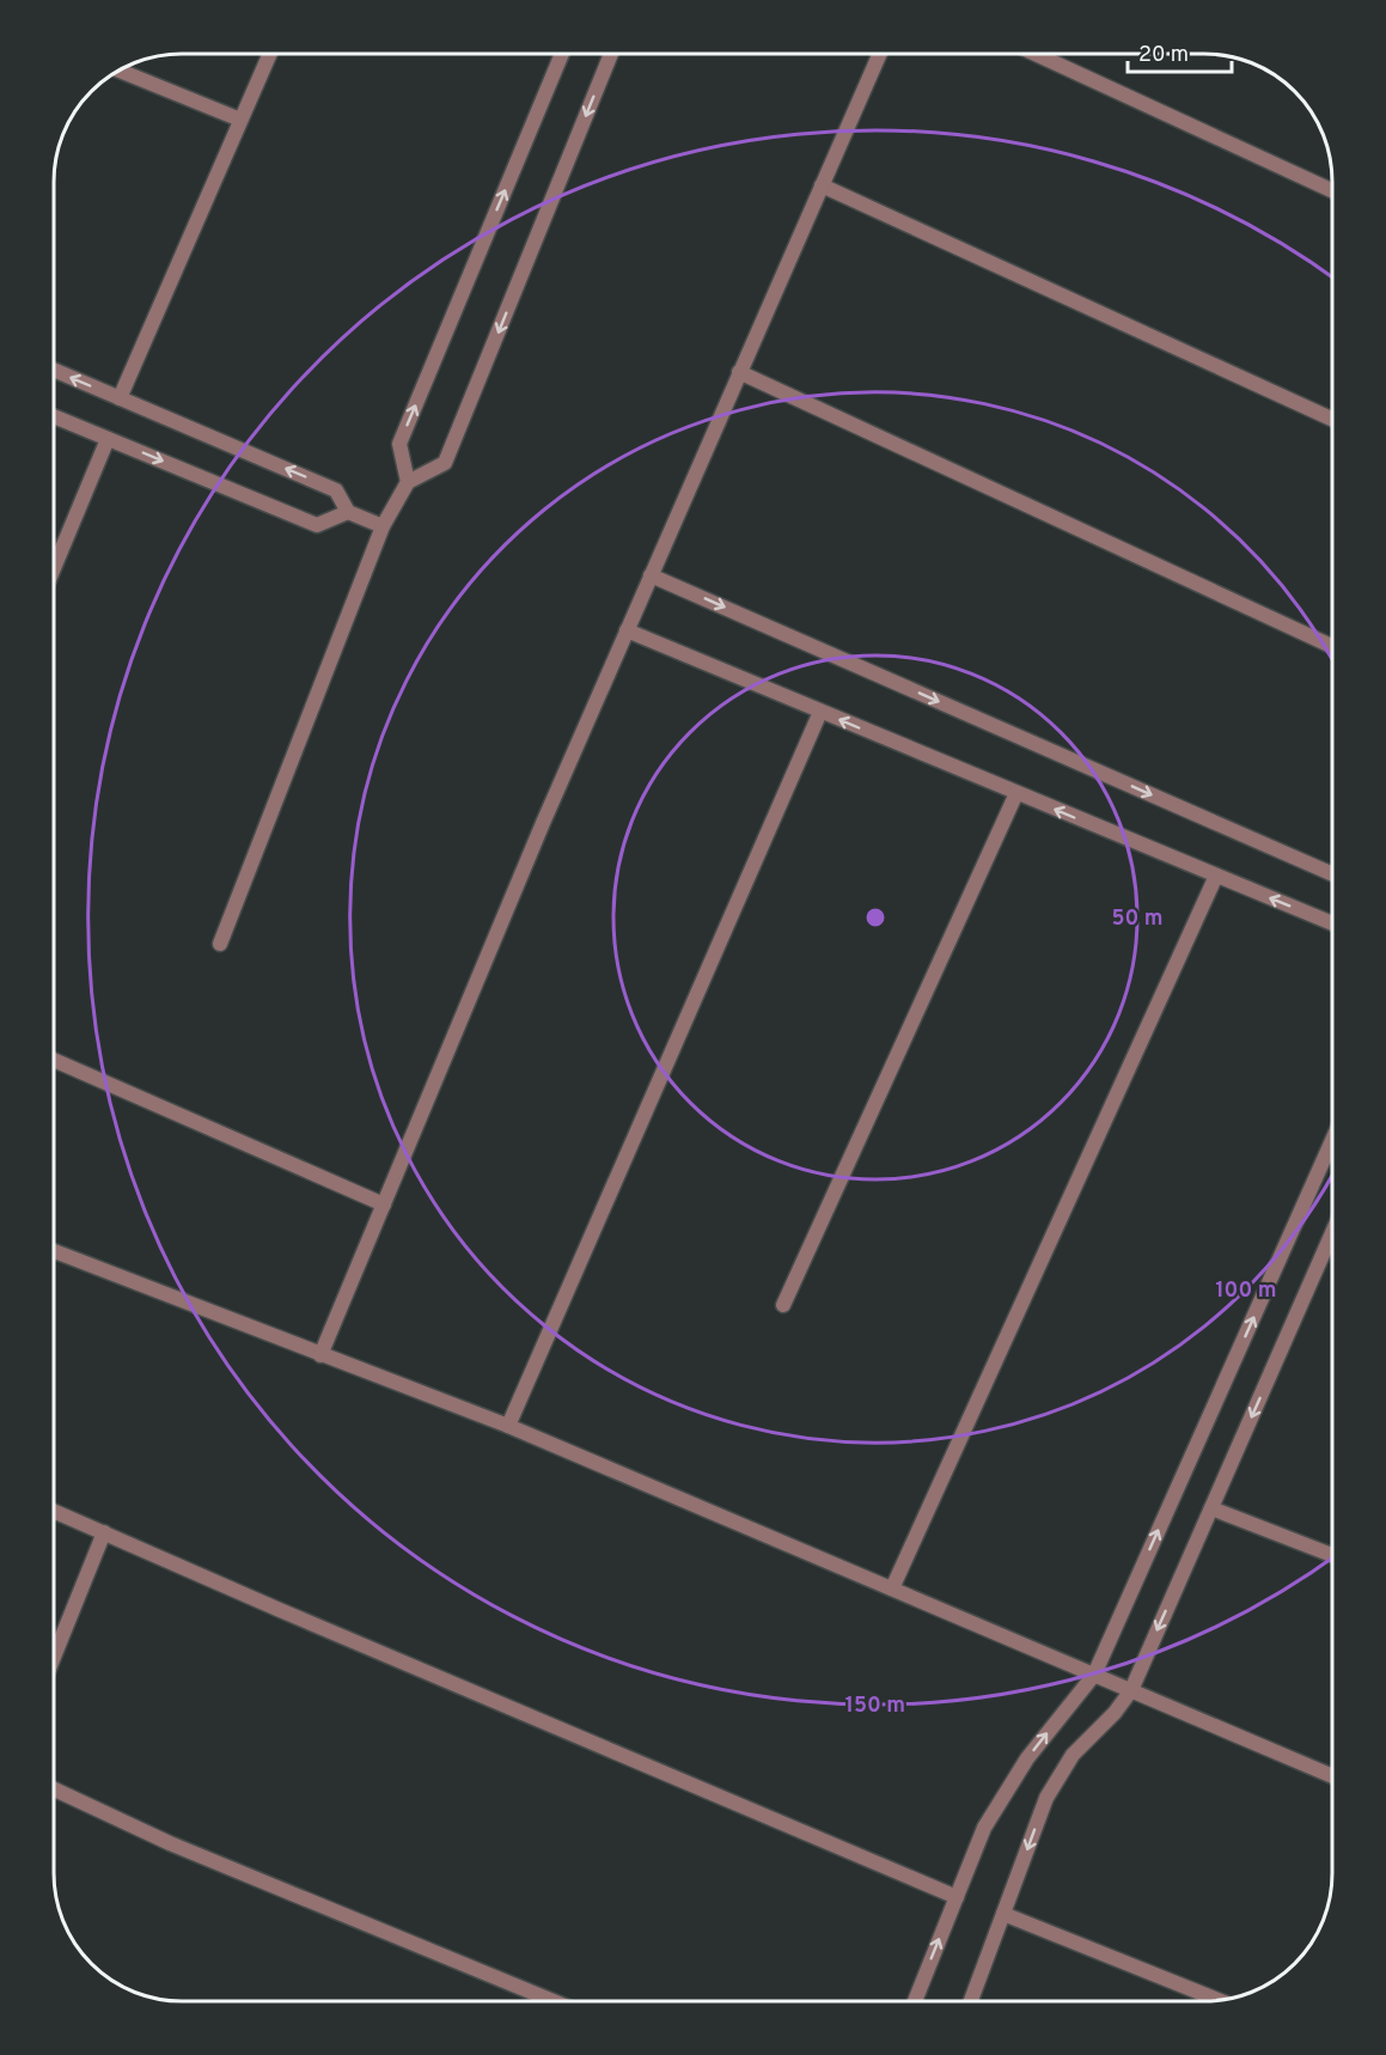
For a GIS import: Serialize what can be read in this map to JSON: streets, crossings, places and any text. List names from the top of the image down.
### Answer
{
  "scale_bar": "20 m",
  "rings": ["50 m", "100 m", "150 m"]
}
